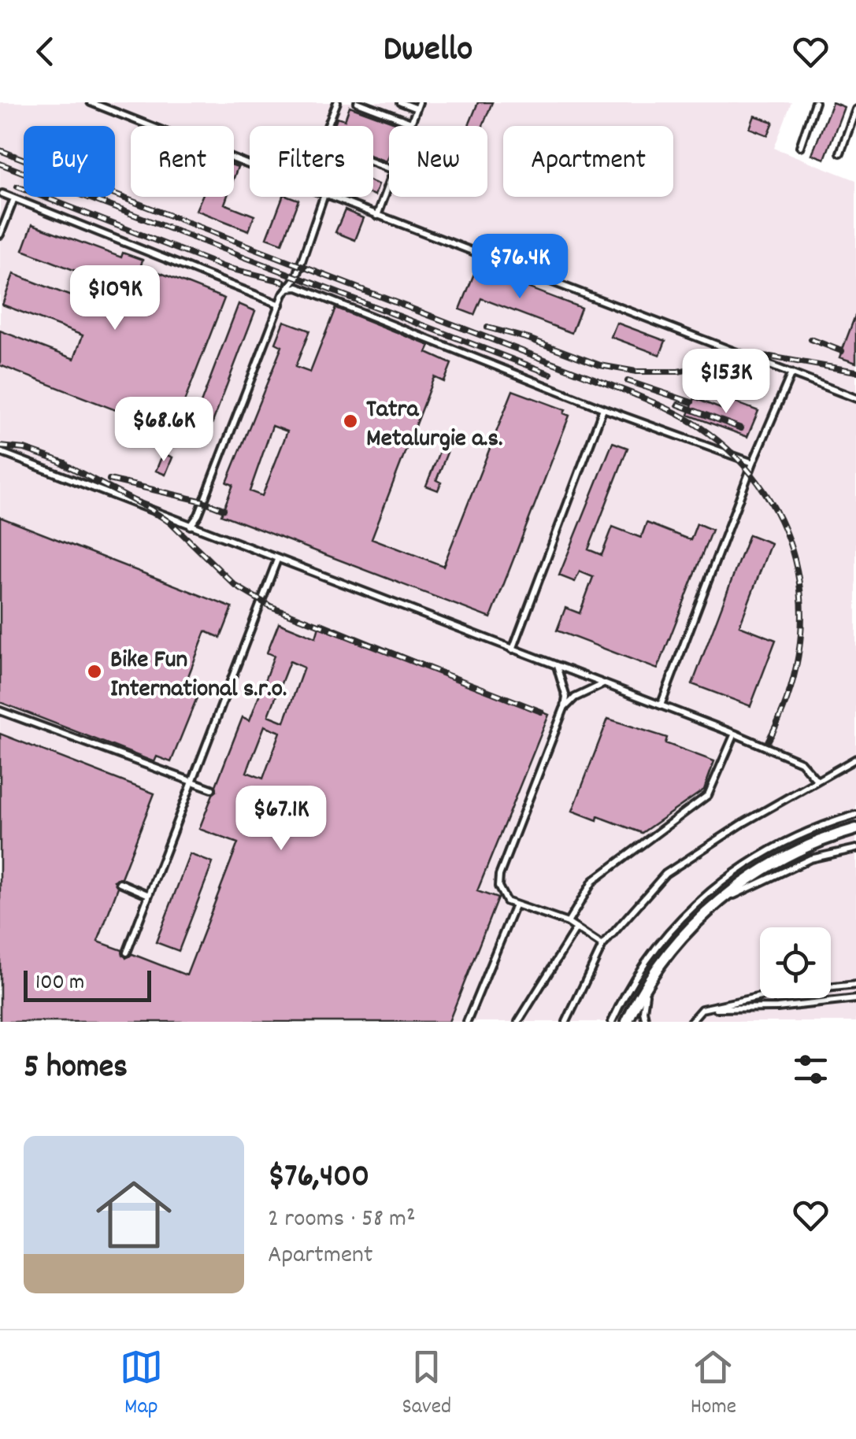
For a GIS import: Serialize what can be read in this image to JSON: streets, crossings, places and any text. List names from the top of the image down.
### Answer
{
  "places": ["Tatra Metalurgie a.s.", "Bike Fun International s.r.o."],
  "scale_bar": "100 m",
  "page": {
    "header": "Dwello",
    "chip": [
      "Buy",
      "Rent",
      "Filters",
      "New",
      "Apartment"
    ],
    "price": [
      "$76.4K",
      "$109K",
      "$153K",
      "$68.6K",
      "$67.1K"
    ],
    "scale": "100 m",
    "heading": "5 homes",
    "list": [
      {
        "name": "$76,400",
        "note": "2 rooms · 58 m² · Apartment"
      }
    ],
    "tabs": ["Map", "Saved", "Home"]
  }
}
